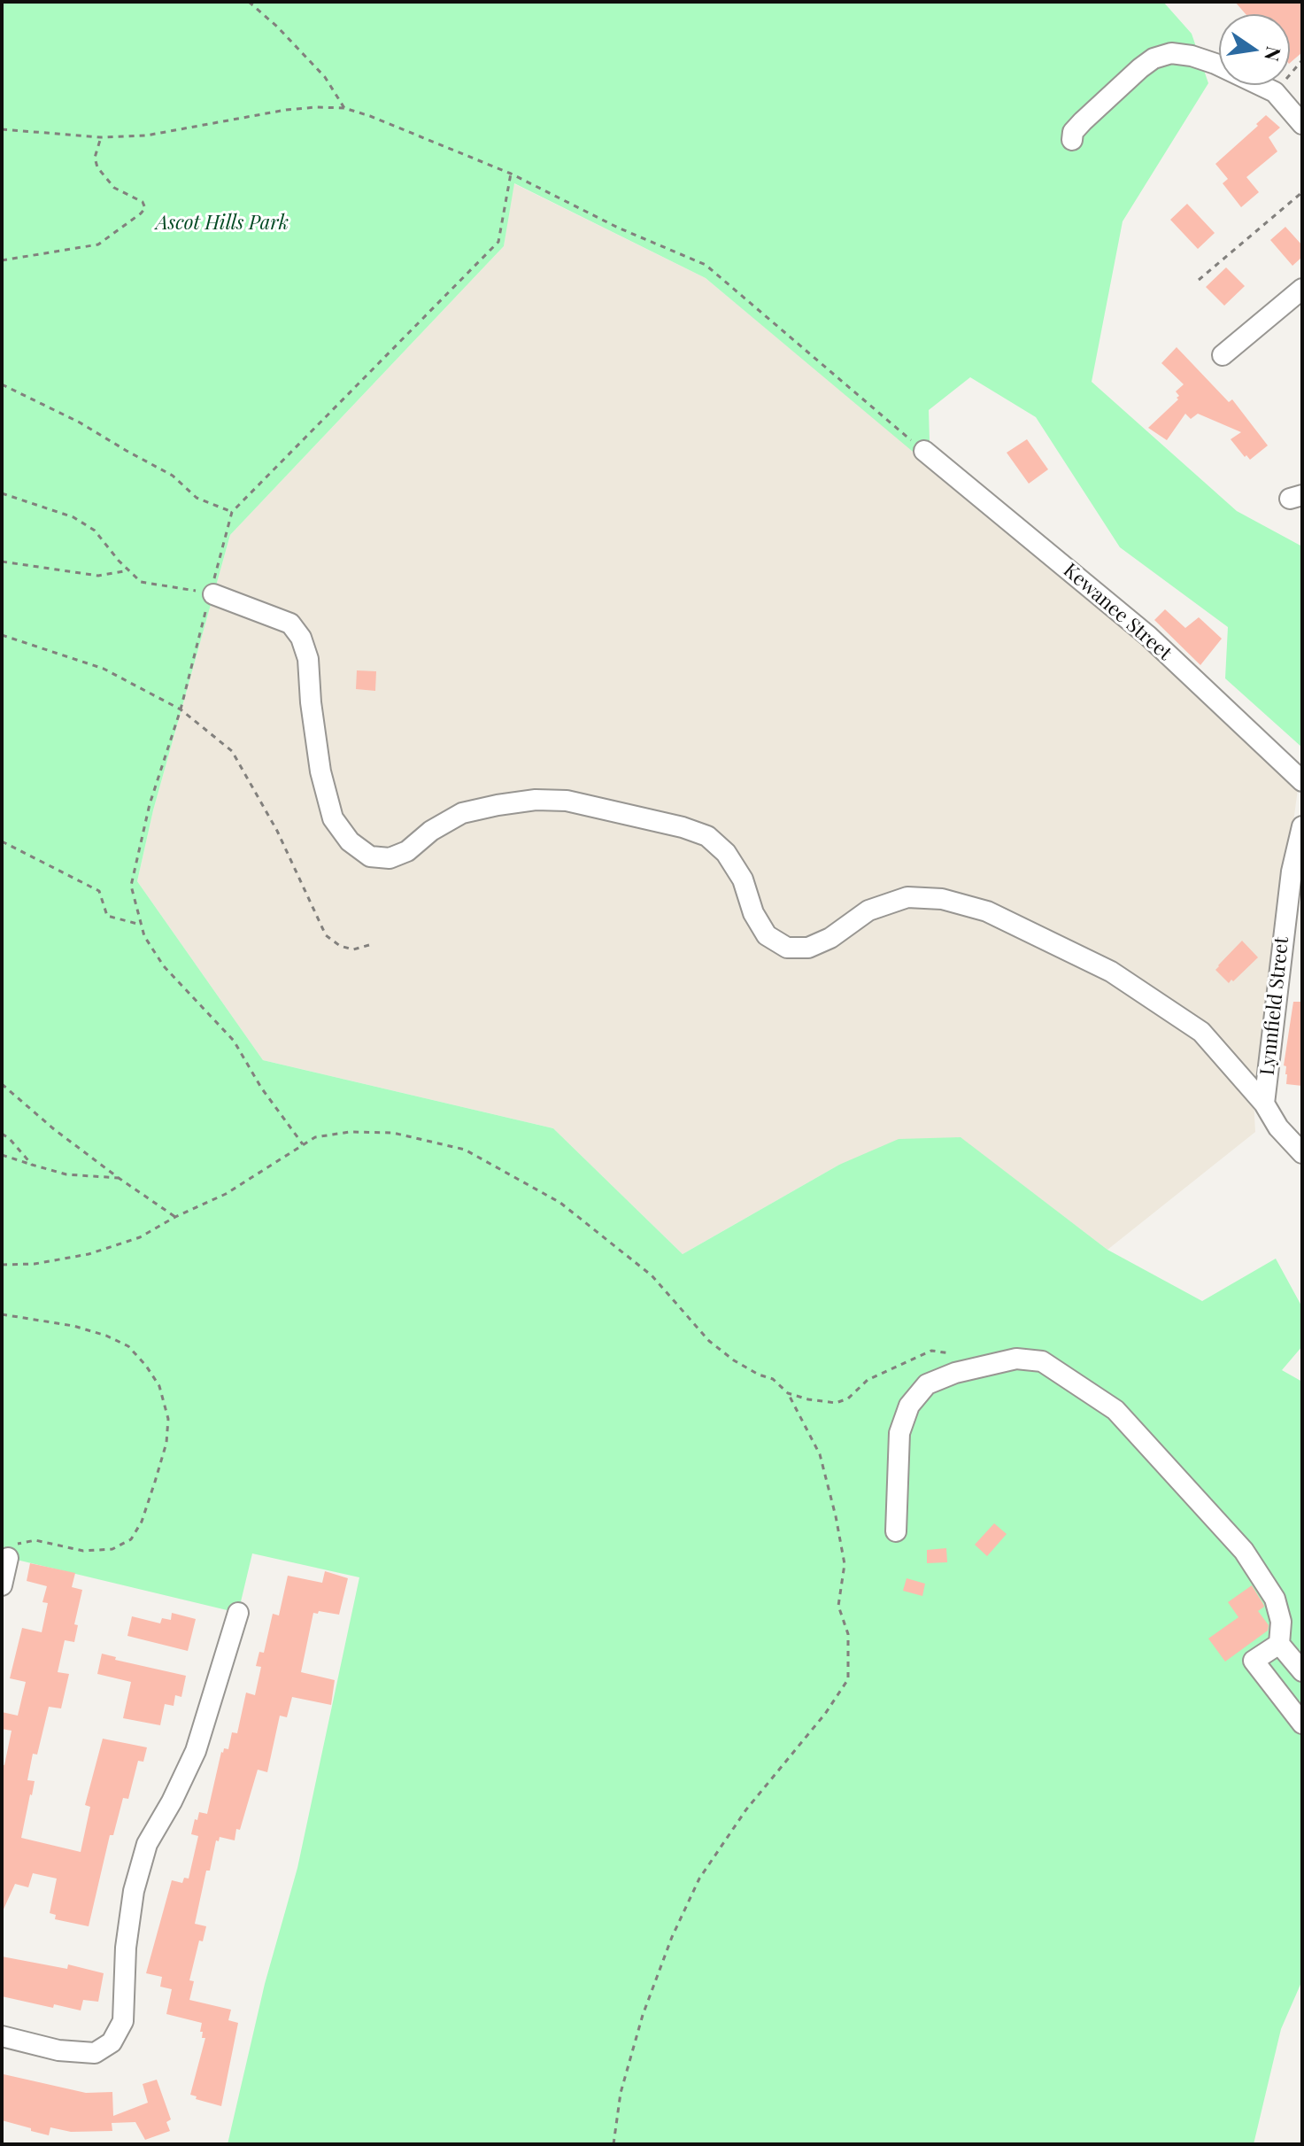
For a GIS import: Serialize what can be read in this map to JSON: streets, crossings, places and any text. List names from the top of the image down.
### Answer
{
  "streets": {
    "street": ["Kewanee Street", "Lynnfield Street"]
  },
  "parks": ["Ascot Hills Park"],
  "north": "right"
}
